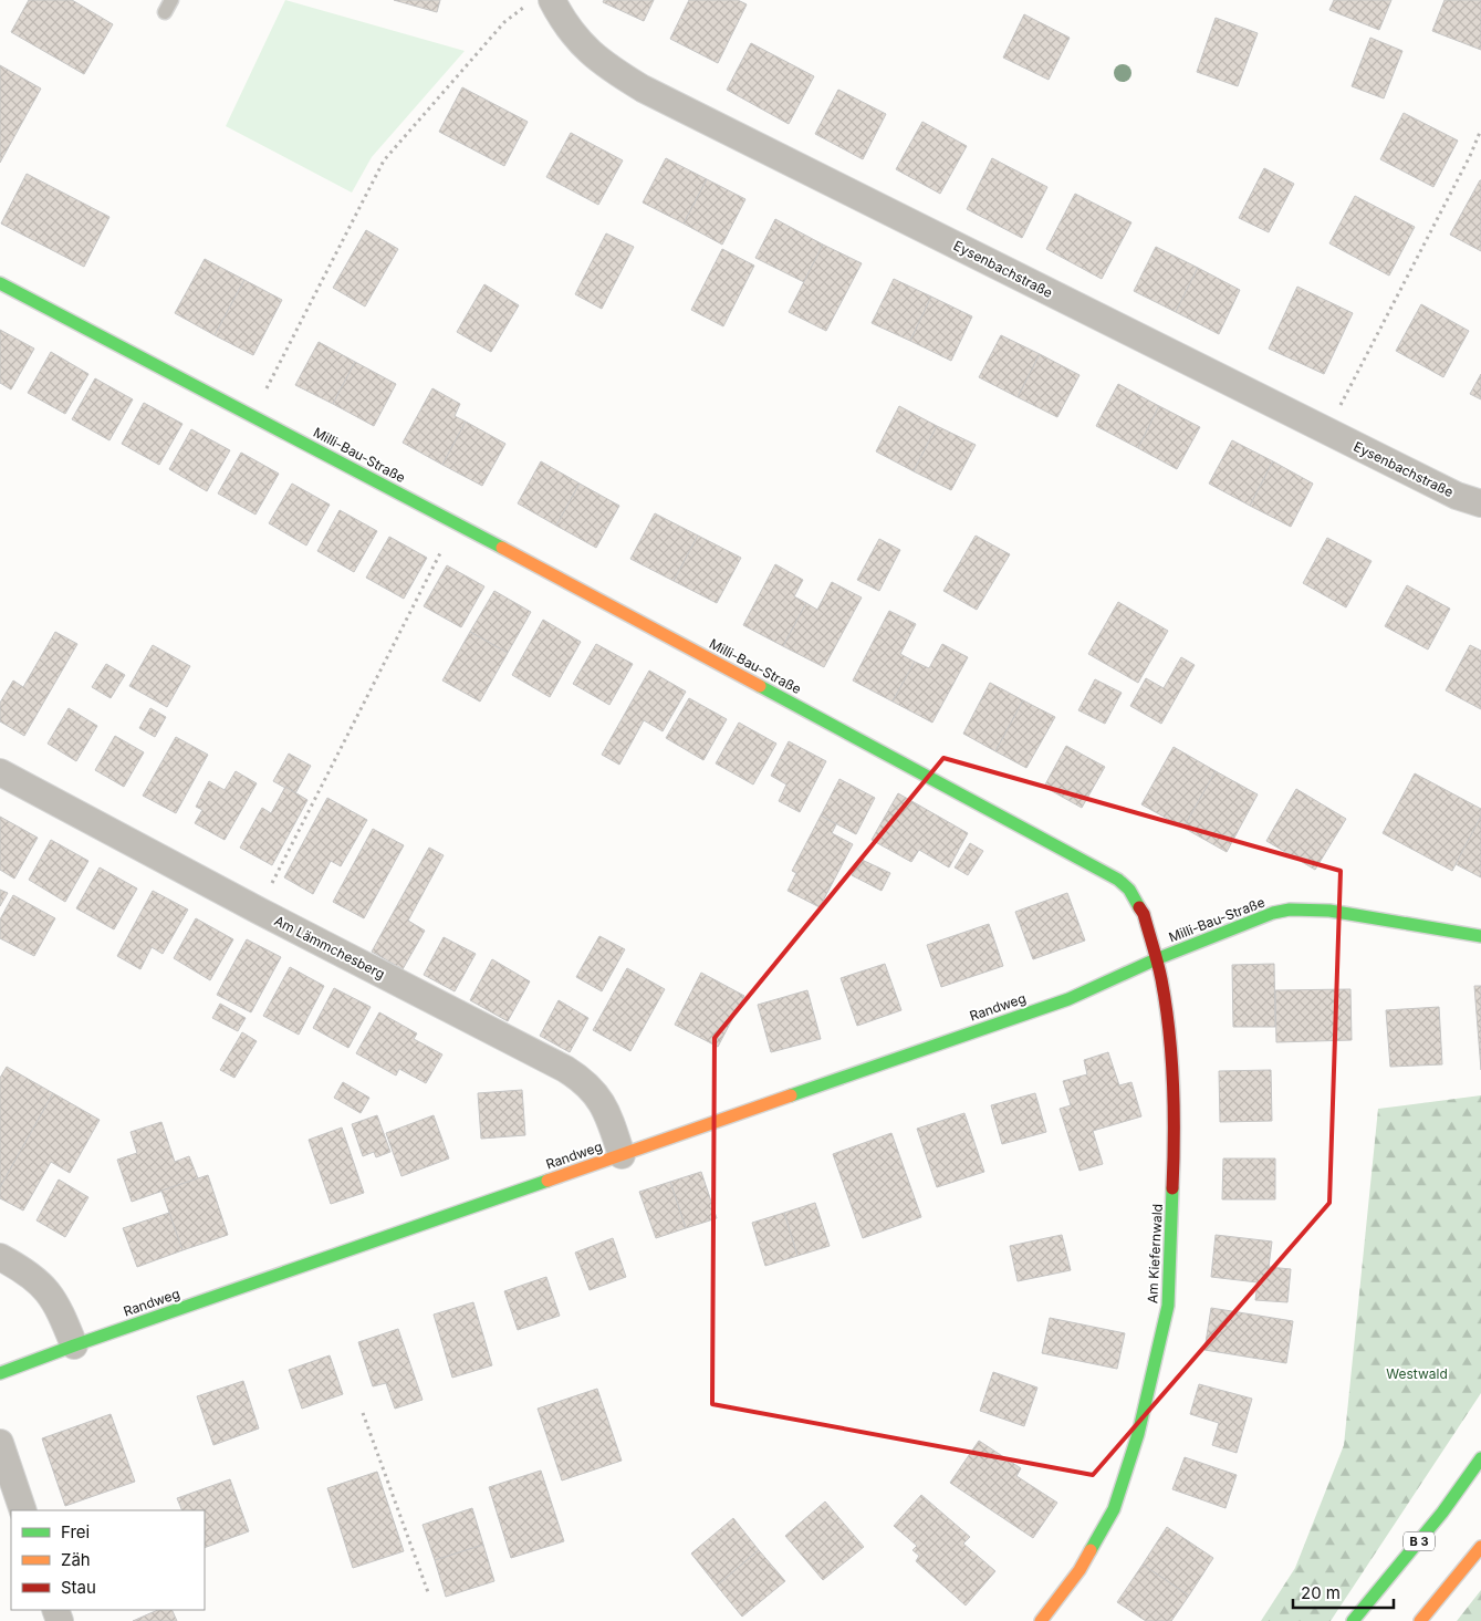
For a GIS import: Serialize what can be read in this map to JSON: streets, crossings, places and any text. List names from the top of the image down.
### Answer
{
  "streets": {
    "street": [
      "Eysenbachstraße",
      "Milli-Bau-Straße",
      "Am Lämmchesberg",
      "Randweg",
      "Am Kiefernwald",
      "B 3"
    ]
  },
  "crossings": [
    ["Milli-Bau-Straße", "Randweg"],
    ["Milli-Bau-Straße", "Am Kiefernwald"],
    ["Am Lämmchesberg", "Randweg"],
    ["Randweg", "Am Kiefernwald"]
  ],
  "parks": ["Westwald"],
  "legend": ["Frei", "Zäh", "Stau"],
  "scale_bar": "20 m"
}
